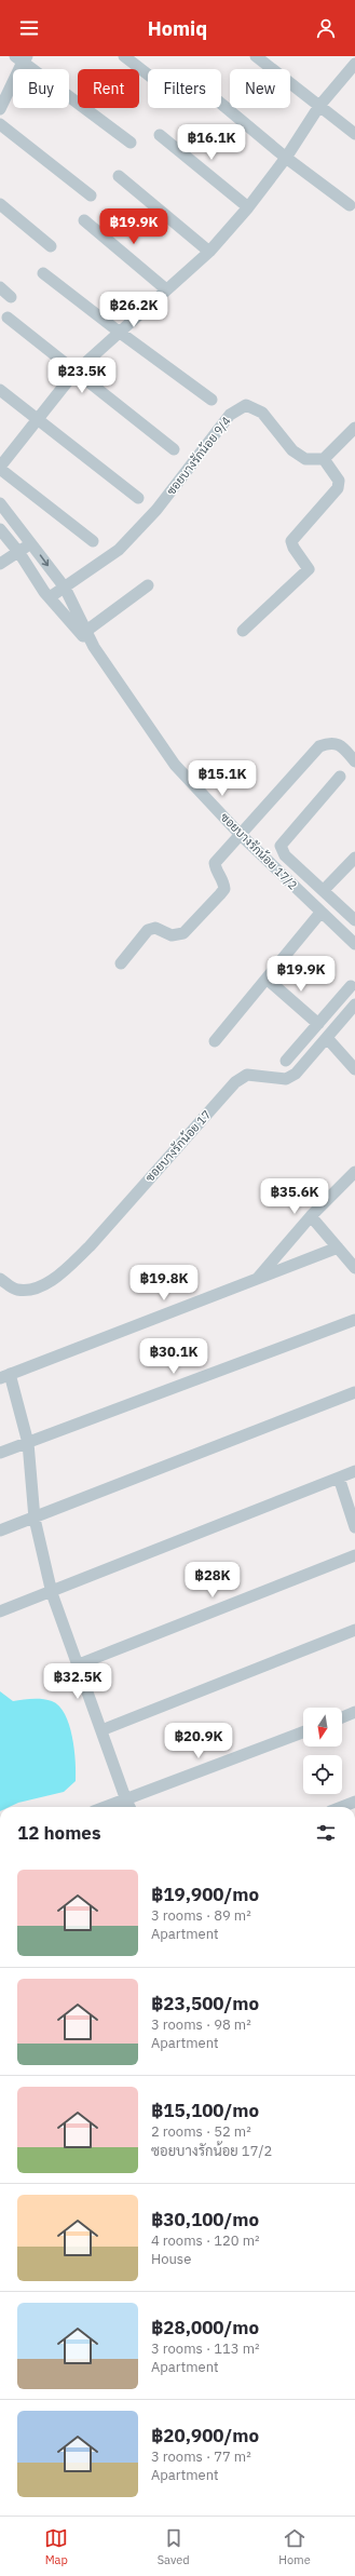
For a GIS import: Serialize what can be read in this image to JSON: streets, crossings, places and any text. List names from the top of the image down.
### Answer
{
  "streets": {
    "street": ["ซอยบางรักน้อย 9/4", "ซอยบางรักน้อย 17/2", "ซอยบางรักน้อย 17"]
  },
  "crossings": [
    ["ซอยบางรักน้อย 9/4", "ซอยบางรักน้อย 17/2"]
  ],
  "north": "bottom",
  "page": {
    "header": "Homiq",
    "chip": [
      "Buy",
      "Rent",
      "Filters",
      "New"
    ],
    "price": [
      "฿16.1K",
      "฿19.9K",
      "฿26.2K",
      "฿23.5K",
      "฿15.1K",
      "฿19.9K",
      "฿35.6K",
      "฿19.8K",
      "฿30.1K",
      "฿28K",
      "฿32.5K",
      "฿20.9K"
    ],
    "heading": "12 homes",
    "list": [
      {
        "name": "฿19,900/mo",
        "note": "3 rooms · 89 m² · Apartment"
      },
      {
        "name": "฿23,500/mo",
        "note": "3 rooms · 98 m² · Apartment"
      },
      {
        "name": "฿15,100/mo",
        "note": "2 rooms · 52 m² · ซอยบางรักน้อย 17/2"
      },
      {
        "name": "฿30,100/mo",
        "note": "4 rooms · 120 m² · House"
      },
      {
        "name": "฿28,000/mo",
        "note": "3 rooms · 113 m² · Apartment"
      },
      {
        "name": "฿20,900/mo",
        "note": "3 rooms · 77 m² · Apartment"
      }
    ],
    "tabs": ["Map", "Saved", "Home"]
  }
}
